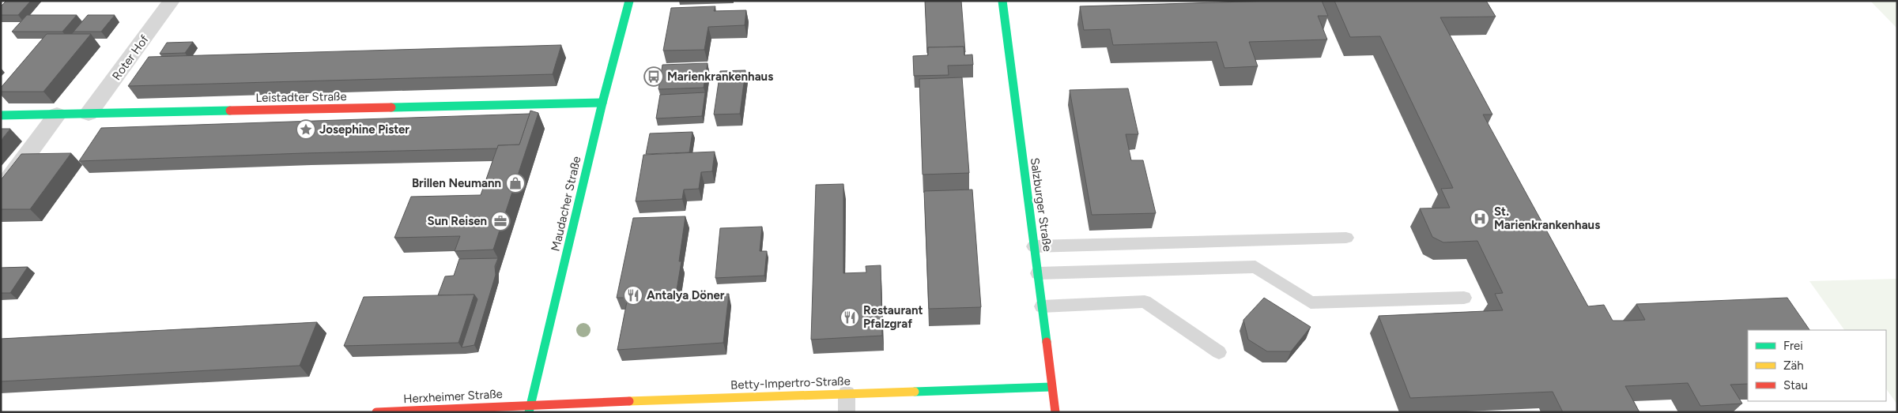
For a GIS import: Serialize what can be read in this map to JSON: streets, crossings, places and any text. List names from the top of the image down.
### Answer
{
  "streets": {
    "street": [
      "Roter Hof",
      "Leistadter Straße",
      "Maudacher Straße",
      "Salzburger Straße",
      "Betty-Impertro-Straße",
      "Herxheimer Straße"
    ]
  },
  "crossings": [
    ["Roter Hof", "Leistadter Straße"],
    ["Leistadter Straße", "Maudacher Straße"],
    ["Maudacher Straße", "Betty-Impertro-Straße"],
    ["Maudacher Straße", "Herxheimer Straße"],
    ["Salzburger Straße", "Betty-Impertro-Straße"],
    ["Betty-Impertro-Straße", "Herxheimer Straße"]
  ],
  "places": {
    "bus stop": ["Marienkrankenhaus"],
    "place": ["Josephine Pister"],
    "shop": ["Brillen Neumann"],
    "hospital": ["St. Marienkrankenhaus"],
    "office": ["Sun Reisen"],
    "restaurant": ["Antalya Döner", "Restaurant Pfalzgraf"]
  },
  "legend": ["Frei", "Zäh", "Stau"]
}
